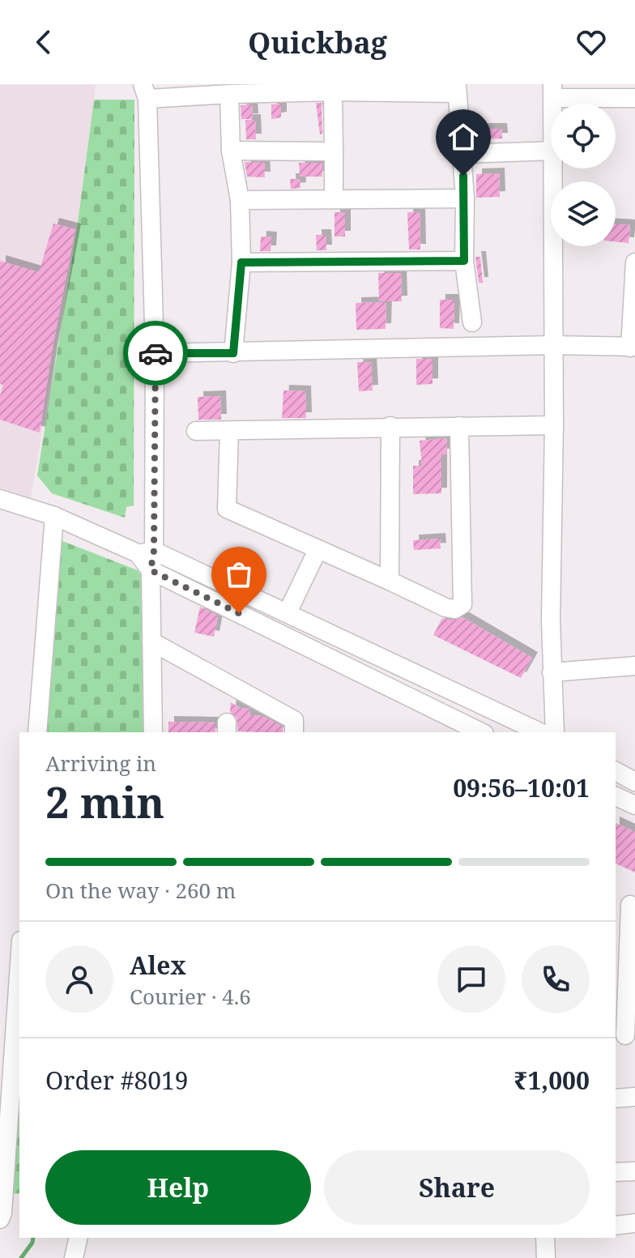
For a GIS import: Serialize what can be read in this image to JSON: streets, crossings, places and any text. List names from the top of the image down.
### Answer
{
  "page": {
    "header": "Quickbag",
    "heading": ["2 min", "Arriving in", "09:56–10:01"],
    "panel": [
      "Alex",
      "Courier · 4.6",
      "Order #8019",
      "₹1,000"
    ],
    "bar": "On the way · 260 m",
    "buttons": ["Help", "Share"]
  }
}
